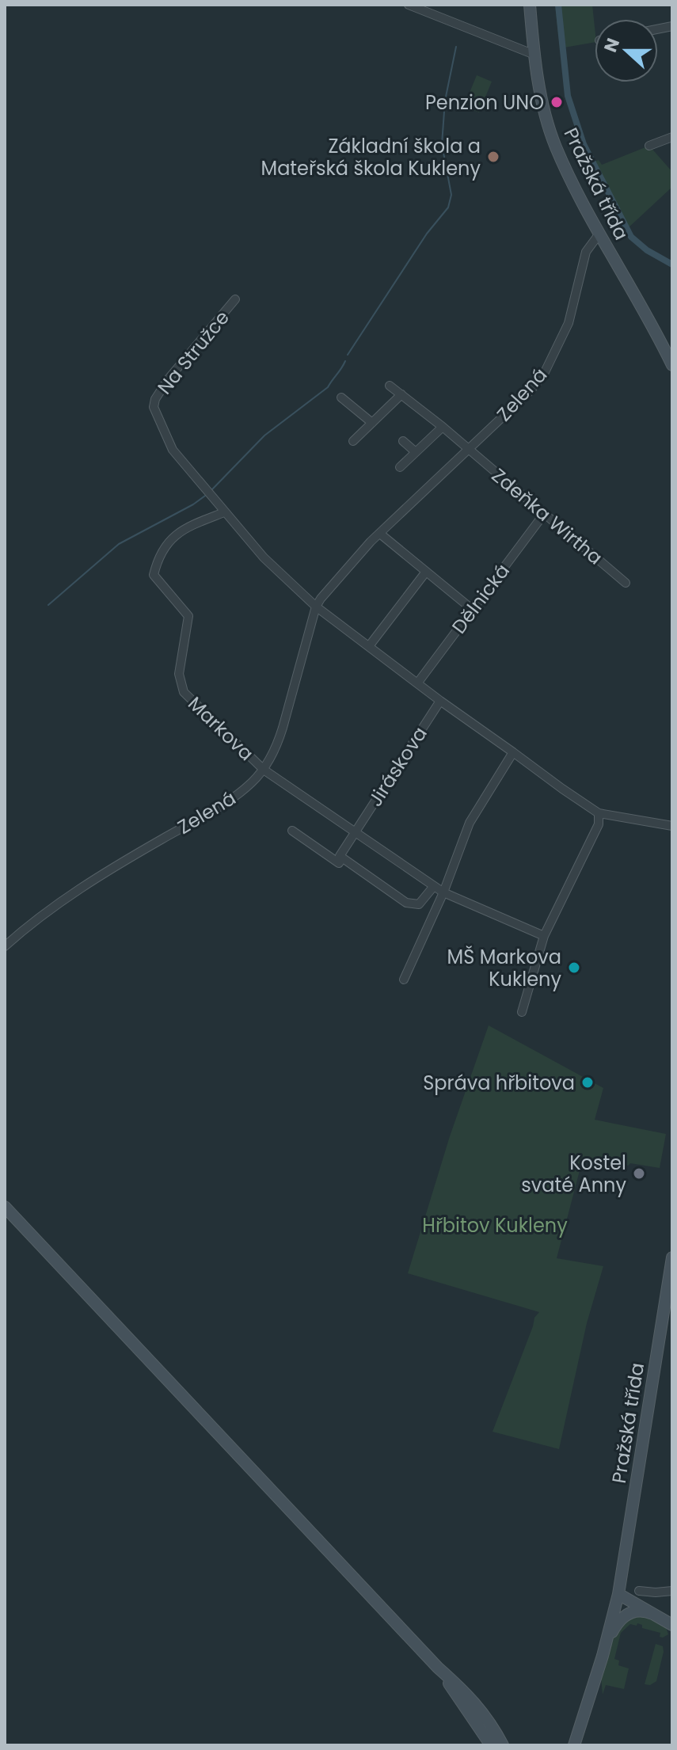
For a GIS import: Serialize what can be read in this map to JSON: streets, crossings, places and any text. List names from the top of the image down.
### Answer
{
  "streets": {
    "main road": ["Pražská třída"],
    "street": [
      "Na Stružce",
      "Zelená",
      "Zdeňka Wirtha",
      "Dělnická",
      "Markova",
      "Jiráskova"
    ]
  },
  "crossings": [
    ["Pražská třída", "Zelená"],
    ["Na Stružce", "Markova"],
    ["Zelená", "Zdeňka Wirtha"],
    ["Zelená", "Markova"],
    ["Zdeňka Wirtha", "Dělnická"],
    ["Markova", "Jiráskova"]
  ],
  "parks": ["Hřbitov Kukleny"],
  "places": [
    "Penzion UNO",
    "Základní škola a Mateřská škola Kukleny",
    "MŠ Markova Kukleny",
    "Správa hřbitova",
    "Kostel svaté Anny"
  ],
  "north": "left"
}
